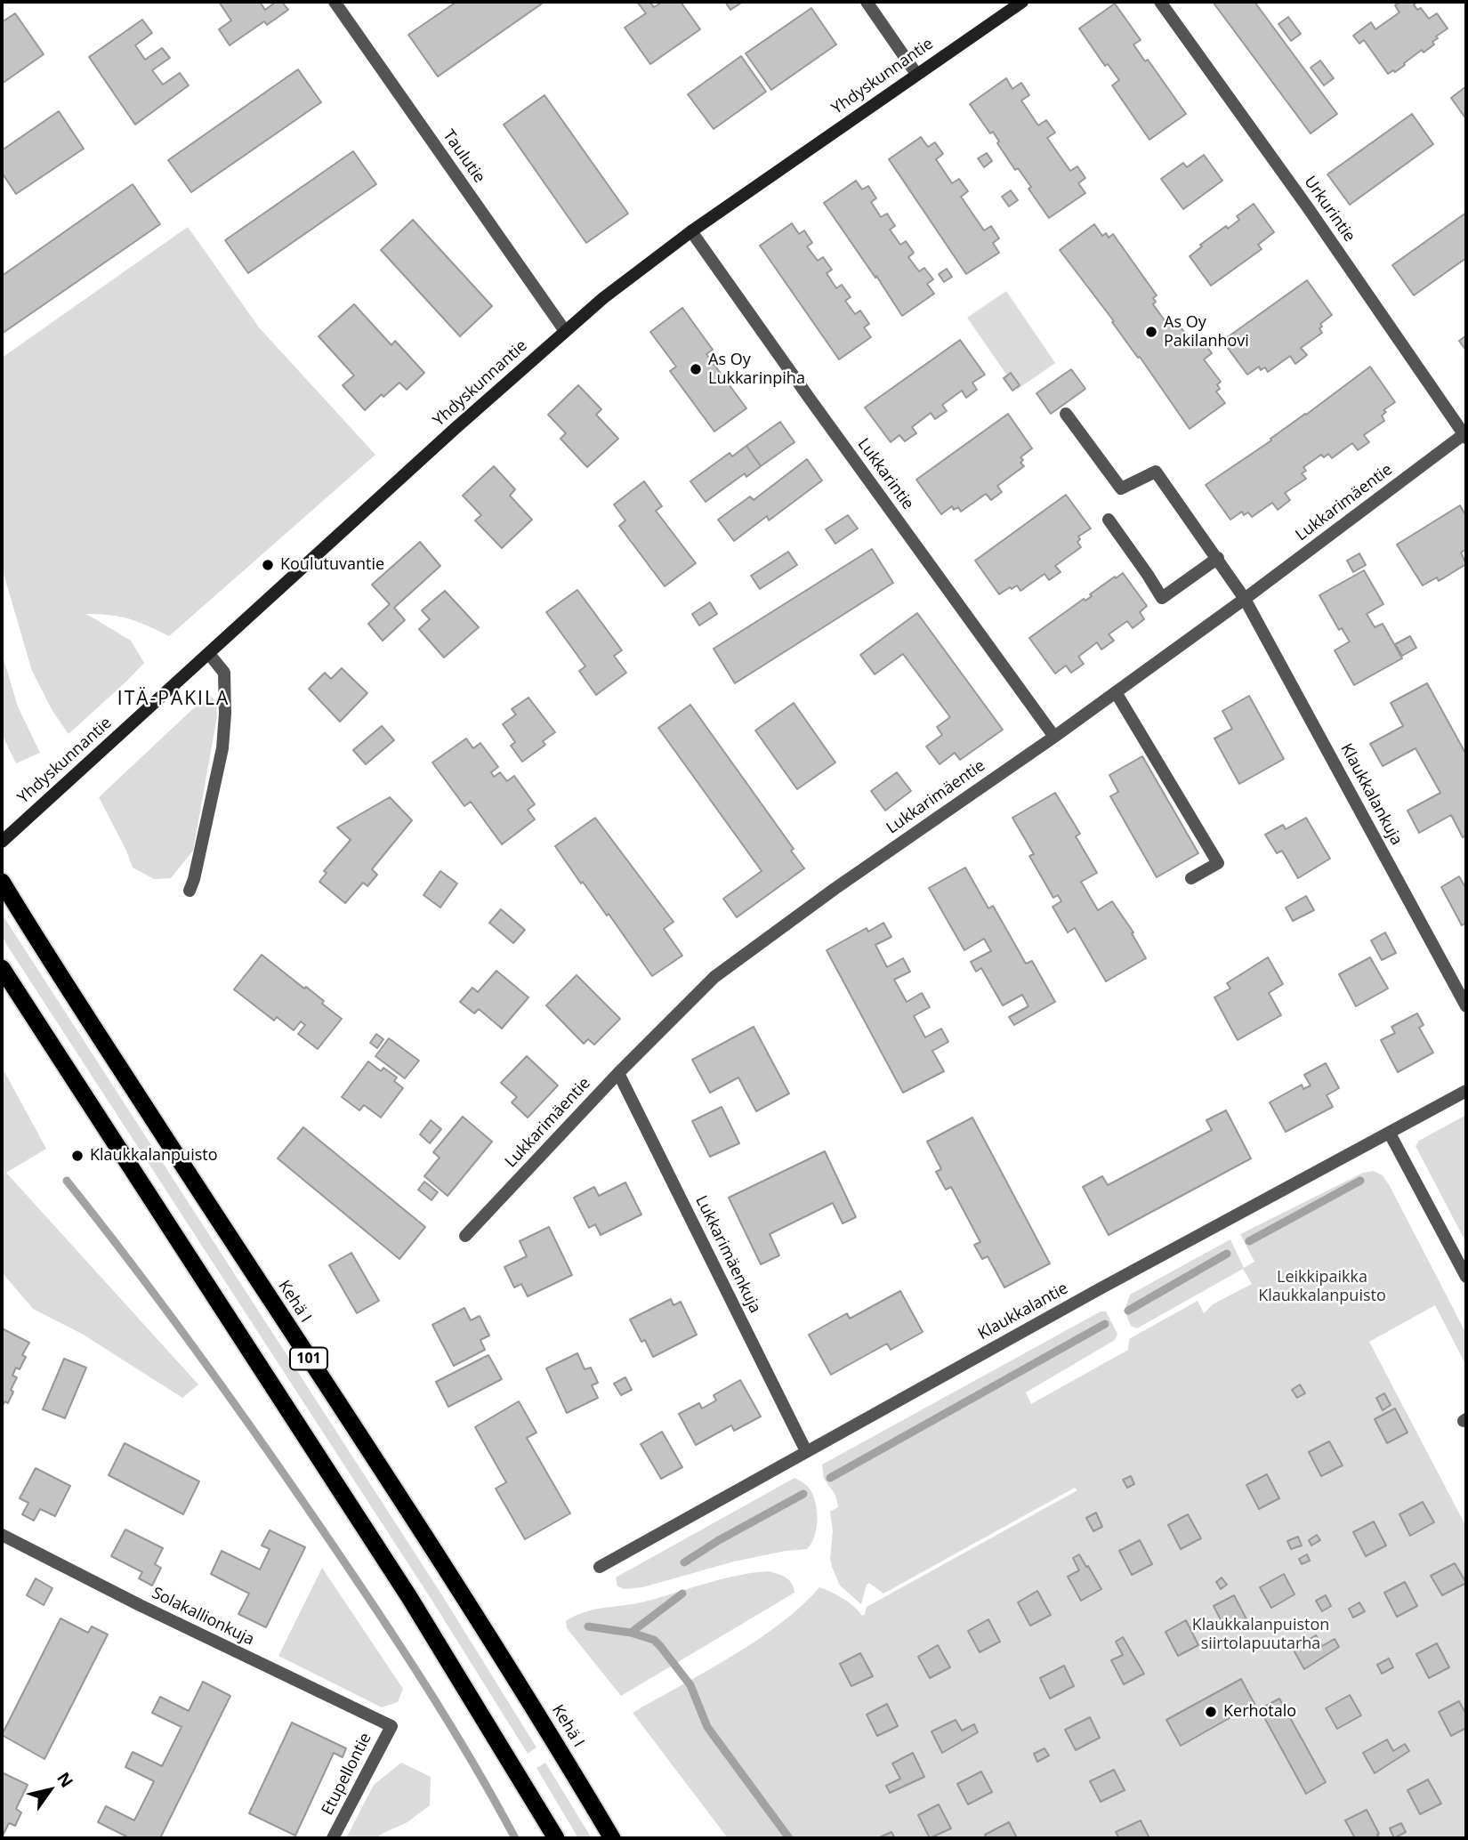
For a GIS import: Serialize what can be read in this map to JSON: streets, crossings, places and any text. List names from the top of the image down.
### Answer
{
  "streets": {
    "highway": ["Kehä I", "101"],
    "main road": ["Yhdyskunnantie"],
    "street": [
      "Taulutie",
      "Urkurintie",
      "Lukkarintie",
      "Lukkarimäentie",
      "Klaukkalankuja",
      "Lukkarimäenkuja",
      "Klaukkalantie",
      "Solakallionkuja",
      "Etupellontie"
    ]
  },
  "crossings": [
    ["Yhdyskunnantie", "Taulutie"],
    ["Yhdyskunnantie", "Lukkarintie"],
    ["Urkurintie", "Lukkarimäentie"],
    ["Lukkarintie", "Lukkarimäentie"],
    ["Lukkarimäentie", "Klaukkalankuja"],
    ["Lukkarimäentie", "Lukkarimäenkuja"],
    ["Lukkarimäenkuja", "Klaukkalantie"],
    ["Solakallionkuja", "Etupellontie"]
  ],
  "districts": ["ITÄ-PAKILA"],
  "parks": ["Leikkipaikka Klaukkalanpuisto", "Klaukkalanpuiston siirtolapuutarha"],
  "places": [
    "As Oy Pakilanhovi",
    "As Oy Lukkarinpiha",
    "Koulutuvantie",
    "Klaukkalanpuisto",
    "Kerhotalo"
  ],
  "north": "top right"
}
